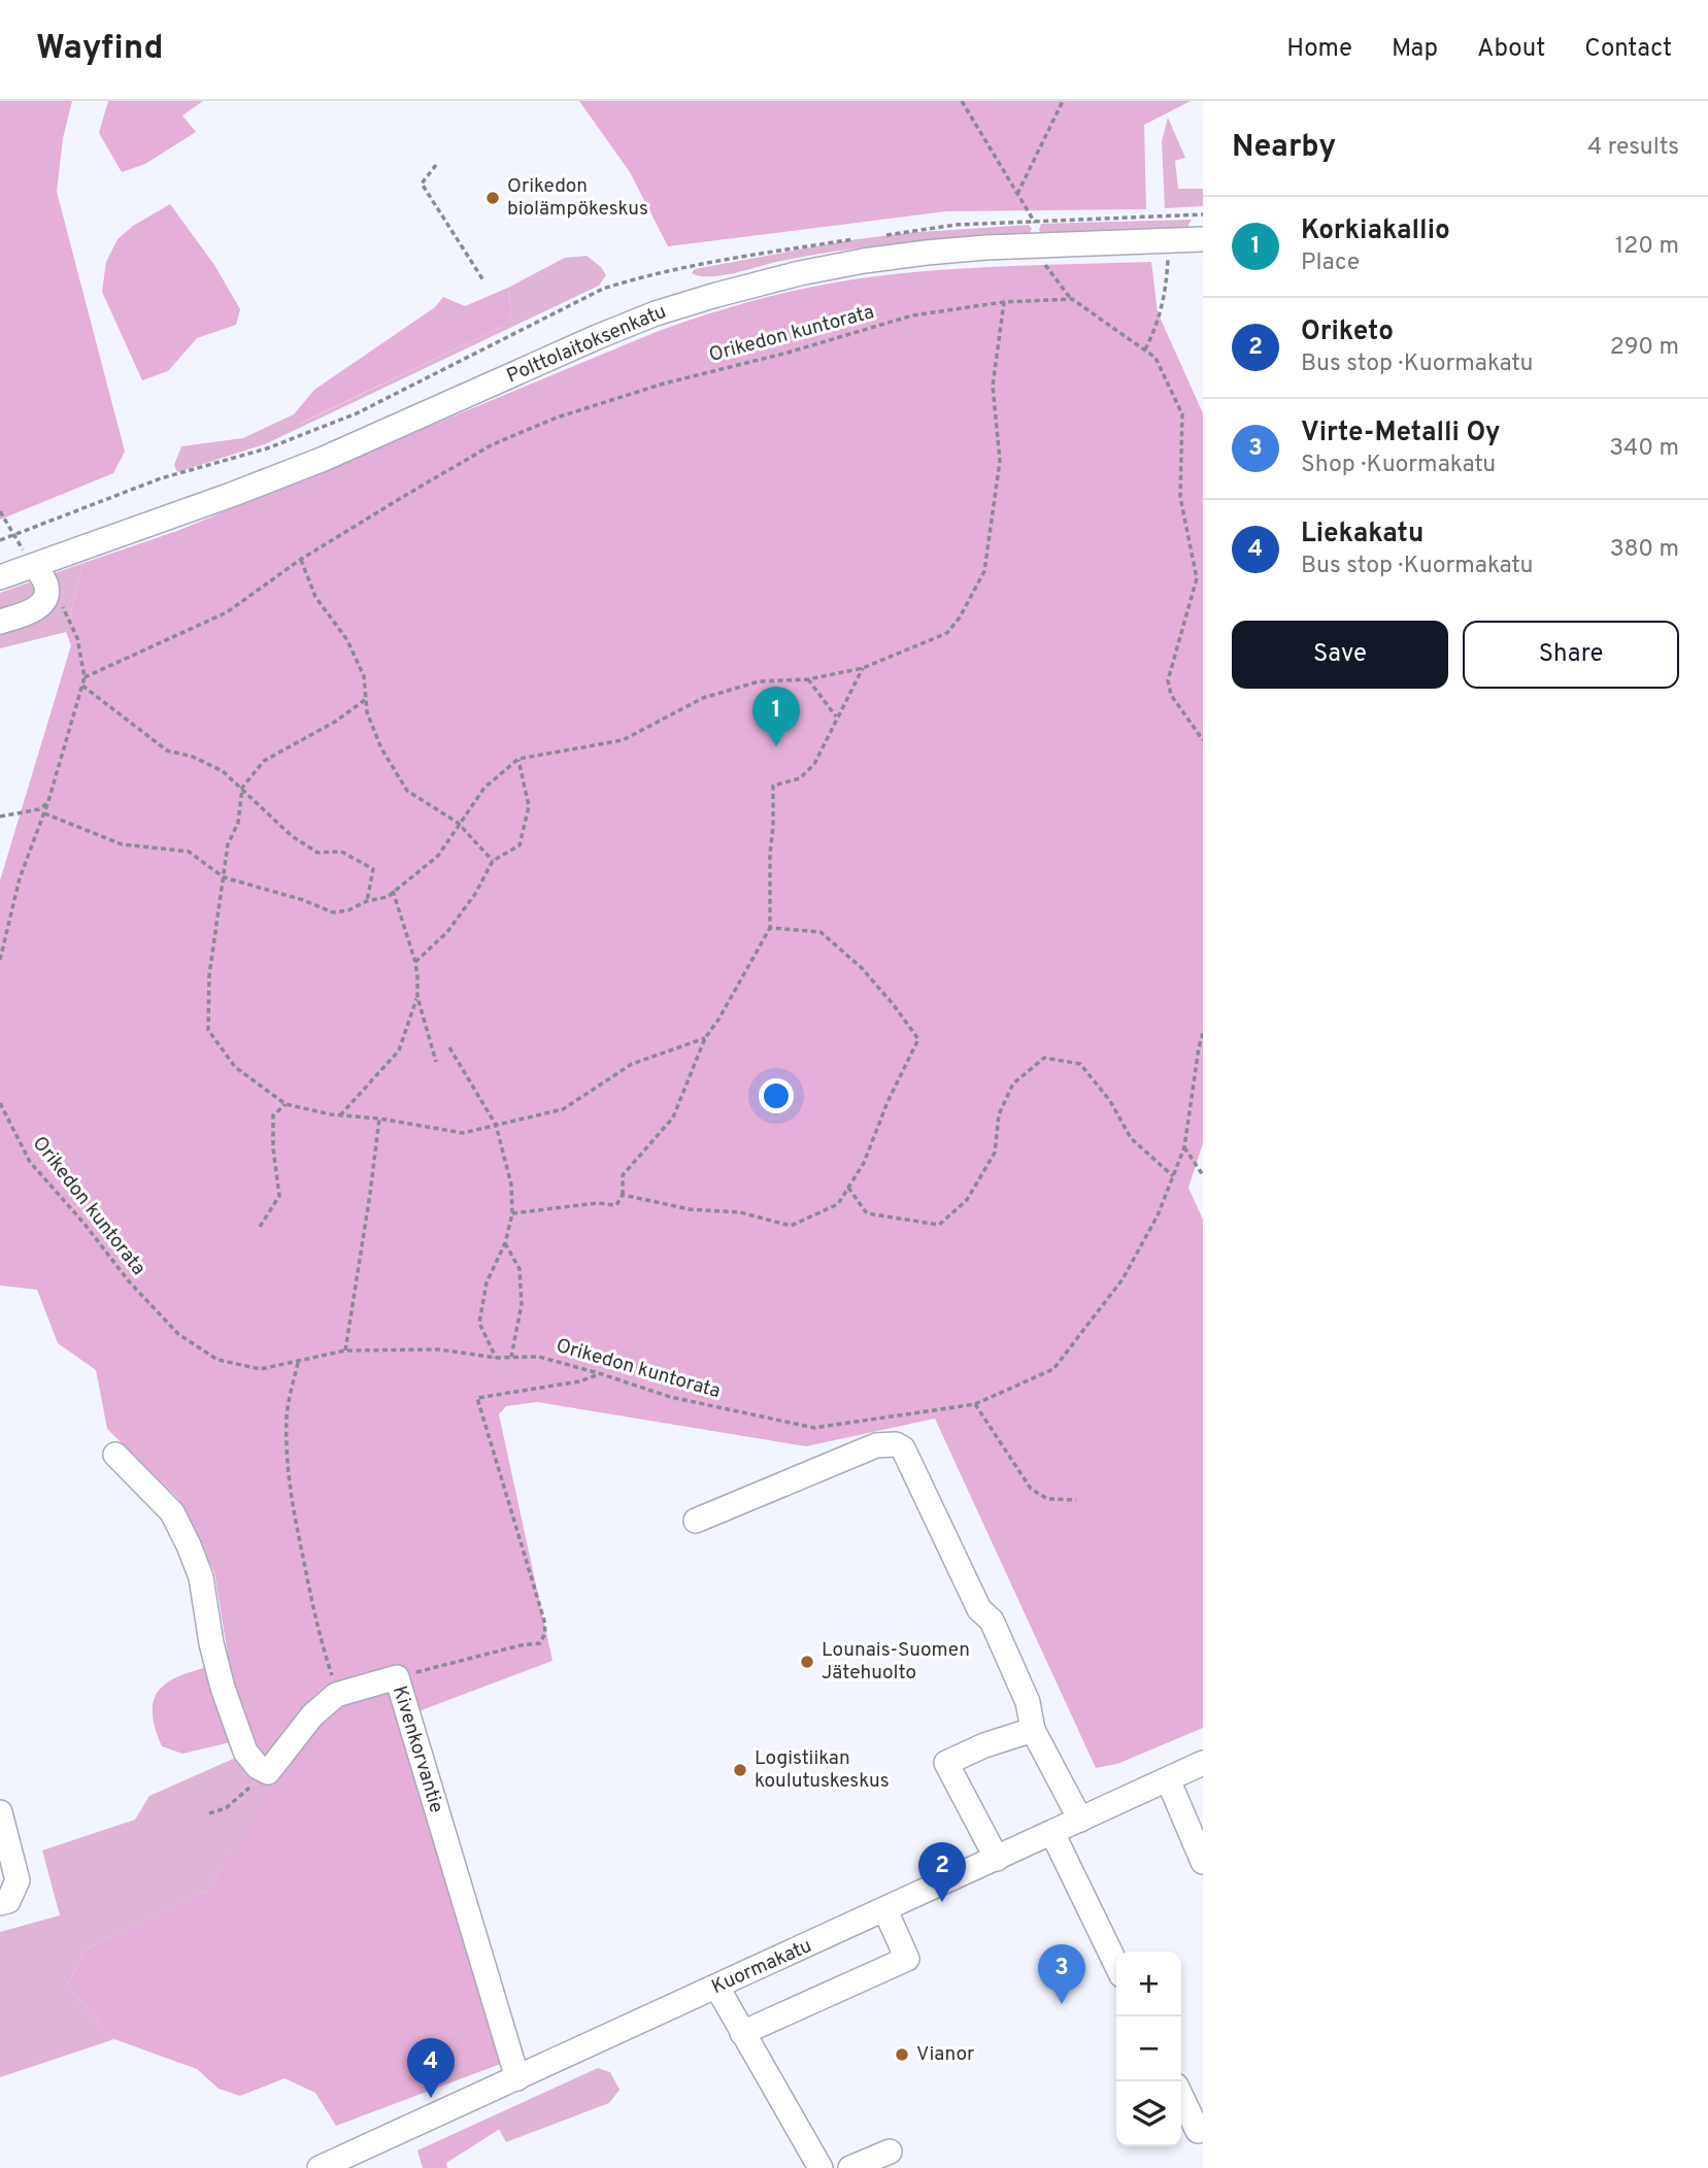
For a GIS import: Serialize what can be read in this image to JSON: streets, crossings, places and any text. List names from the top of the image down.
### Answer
{
  "streets": {
    "street": ["Polttolaitoksenkatu", "Kivenkorvantie", "Kuormakatu"],
    "path": ["Orikedon kuntorata"]
  },
  "crossings": [
    ["Kivenkorvantie", "Kuormakatu"]
  ],
  "places": [
    "Orikedon biolämpökeskus",
    "Lounais-Suomen Jätehuolto",
    "Logistiikan koulutuskeskus",
    "Vianor"
  ],
  "page": {
    "header": "Wayfind",
    "nav": [
      "Home",
      "Map",
      "About",
      "Contact"
    ],
    "heading": ["Nearby", "4 results"],
    "list": [
      {
        "mark": "1",
        "name": "Korkiakallio",
        "note": "Place",
        "value": "120 m"
      },
      {
        "mark": "2",
        "name": "Oriketo",
        "note": "Bus stop · Kuormakatu",
        "value": "290 m"
      },
      {
        "mark": "3",
        "name": "Virte-Metalli Oy",
        "note": "Shop · Kuormakatu",
        "value": "340 m"
      },
      {
        "mark": "4",
        "name": "Liekakatu",
        "note": "Bus stop · Kuormakatu",
        "value": "380 m"
      }
    ],
    "buttons": ["Save", "Share"],
    "pins": [
      "1",
      "2",
      "3",
      "4"
    ],
    "map_buttons": ["+", "−"]
  }
}
